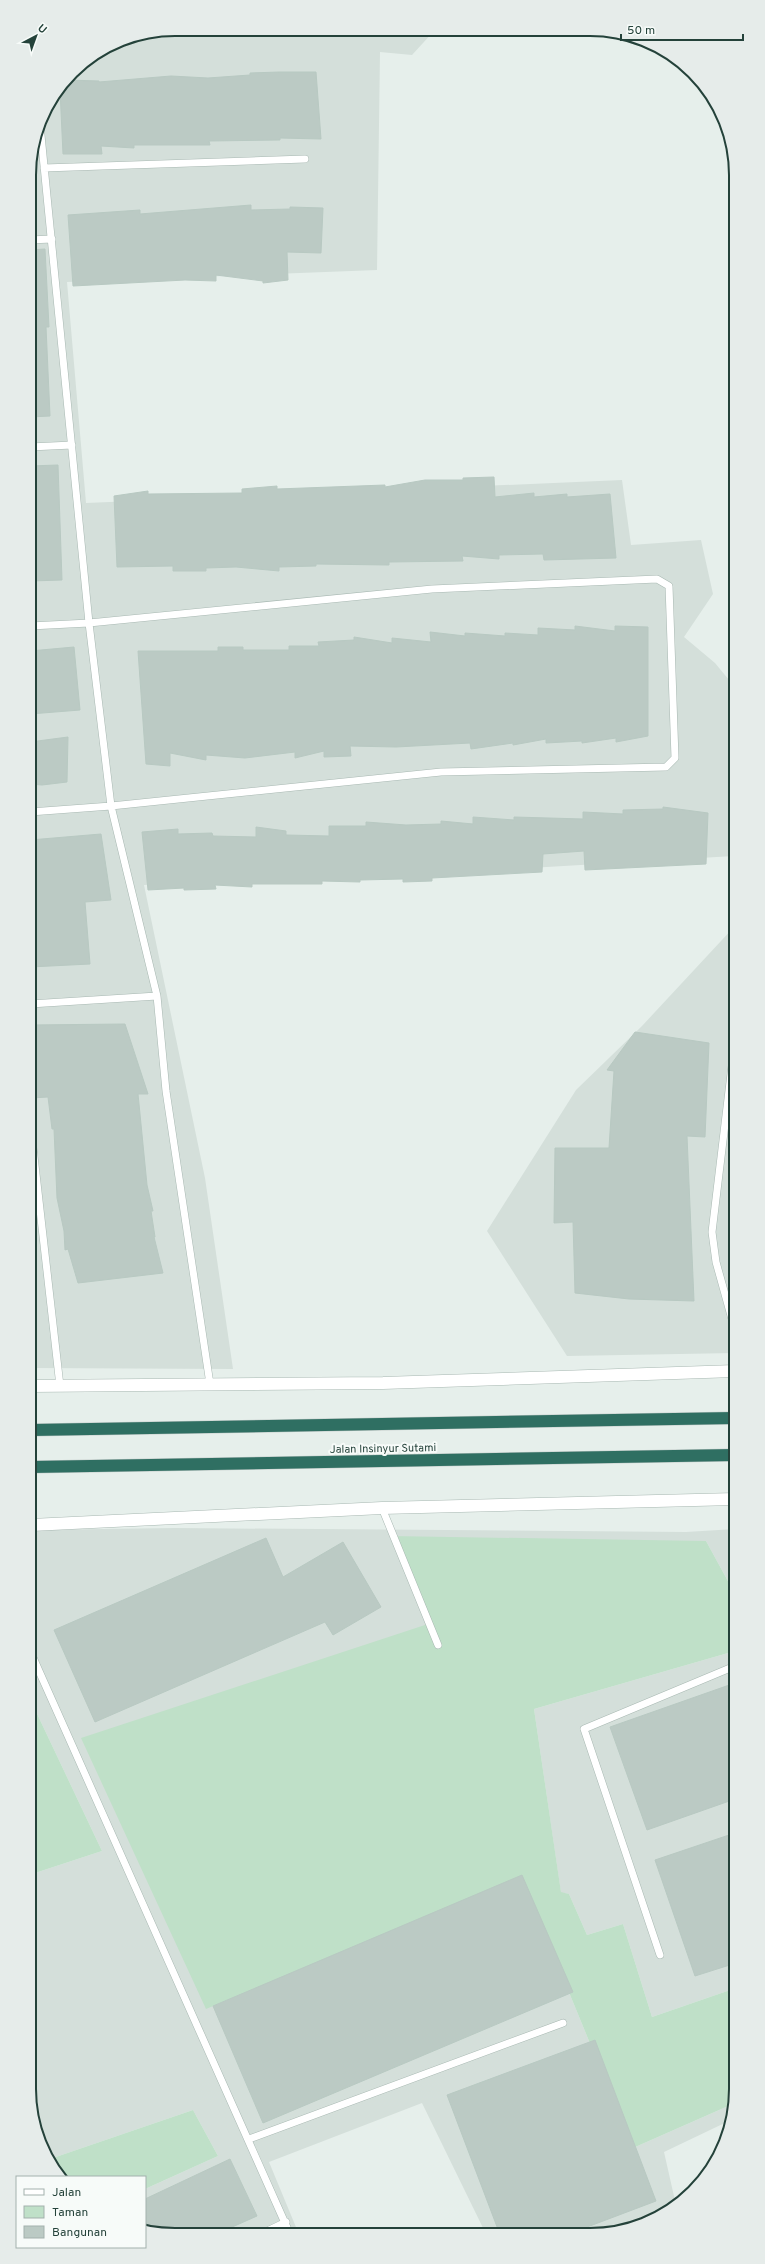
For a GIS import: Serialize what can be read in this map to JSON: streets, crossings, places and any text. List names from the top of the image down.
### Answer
{
  "streets": {
    "highway": ["Jalan Insinyur Sutami"]
  },
  "legend": ["Jalan", "Taman", "Bangunan"],
  "scale_bar": "50 m",
  "north": "top right"
}
